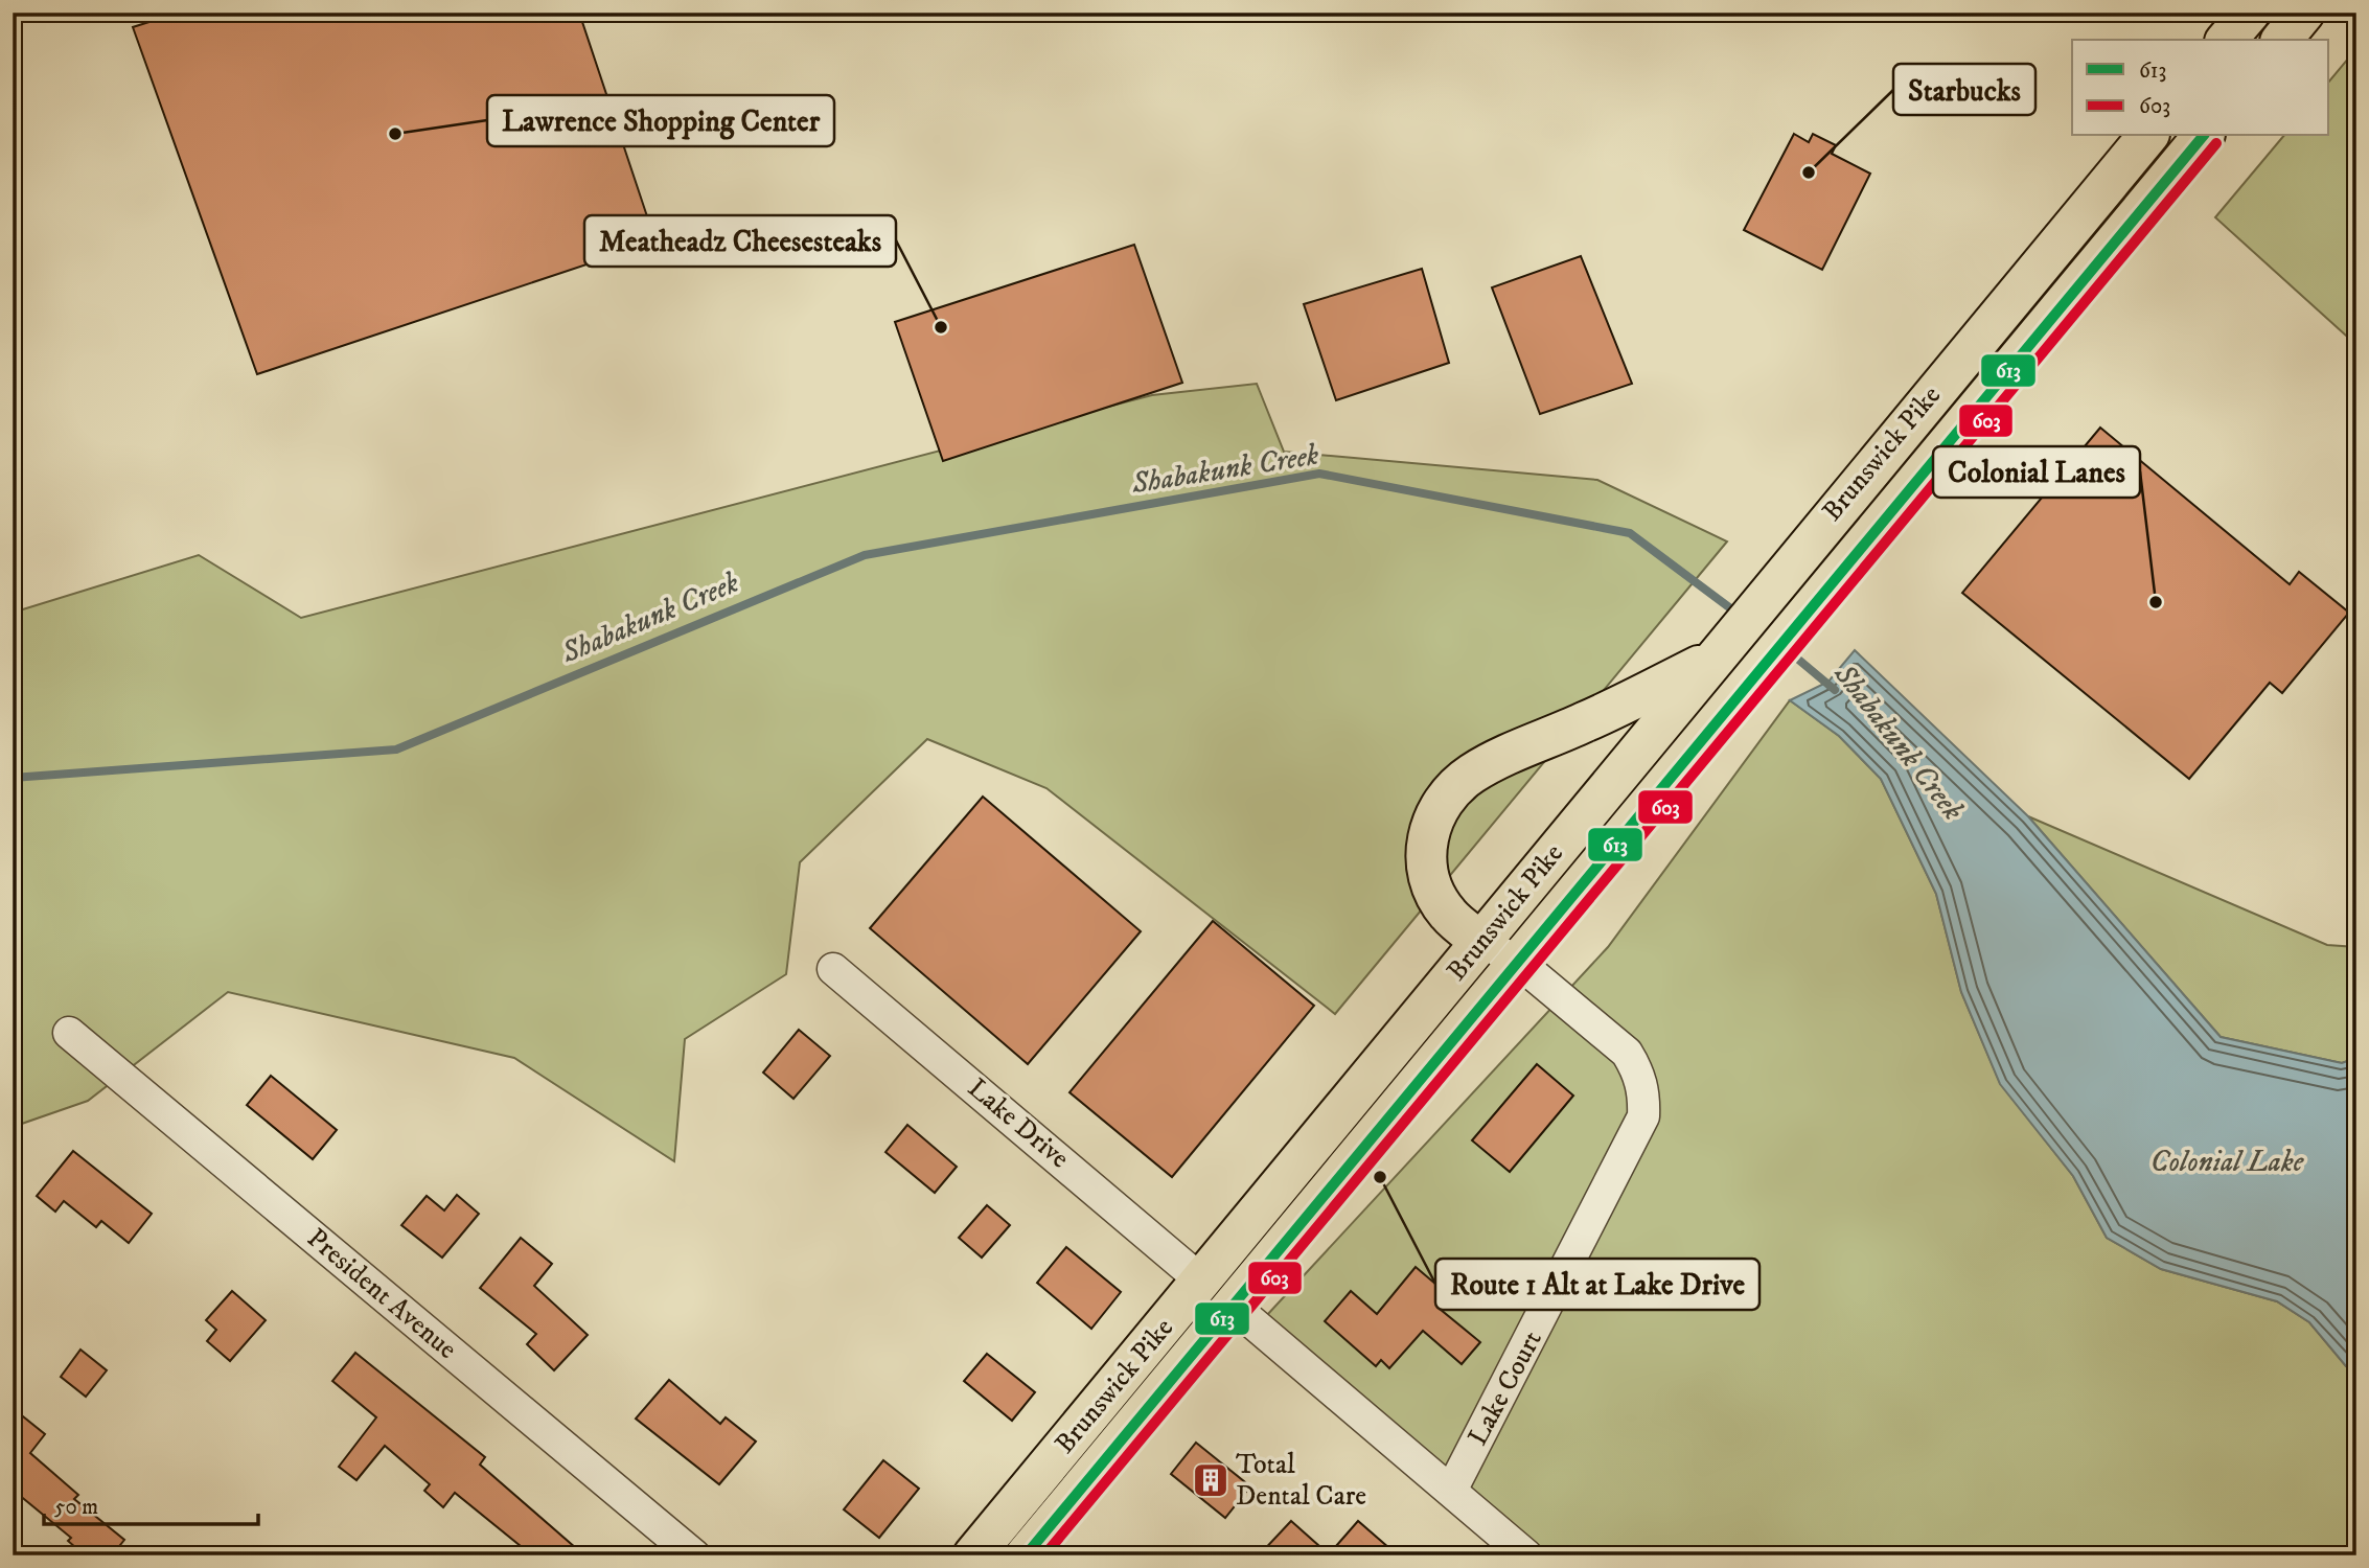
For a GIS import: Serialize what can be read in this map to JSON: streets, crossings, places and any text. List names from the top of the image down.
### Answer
{
  "streets": {
    "main road": ["Brunswick Pike"],
    "street": ["Lake Drive", "President Avenue", "Lake Court"]
  },
  "crossings": [
    ["Brunswick Pike", "Lake Drive"],
    ["Brunswick Pike", "Lake Court"]
  ],
  "water": ["Shabakunk Creek", "Colonial Lake"],
  "places": {
    "other": [
      "Lawrence Shopping Center",
      "Starbucks",
      "Meatheadz Cheesesteaks",
      "Colonial Lanes",
      "Route 1 Alt at Lake Drive"
    ],
    "building": ["Total Dental Care"]
  },
  "lines": ["transit line 613", "transit line 603"],
  "legend": ["613", "603"],
  "scale_bar": "50 m"
}
